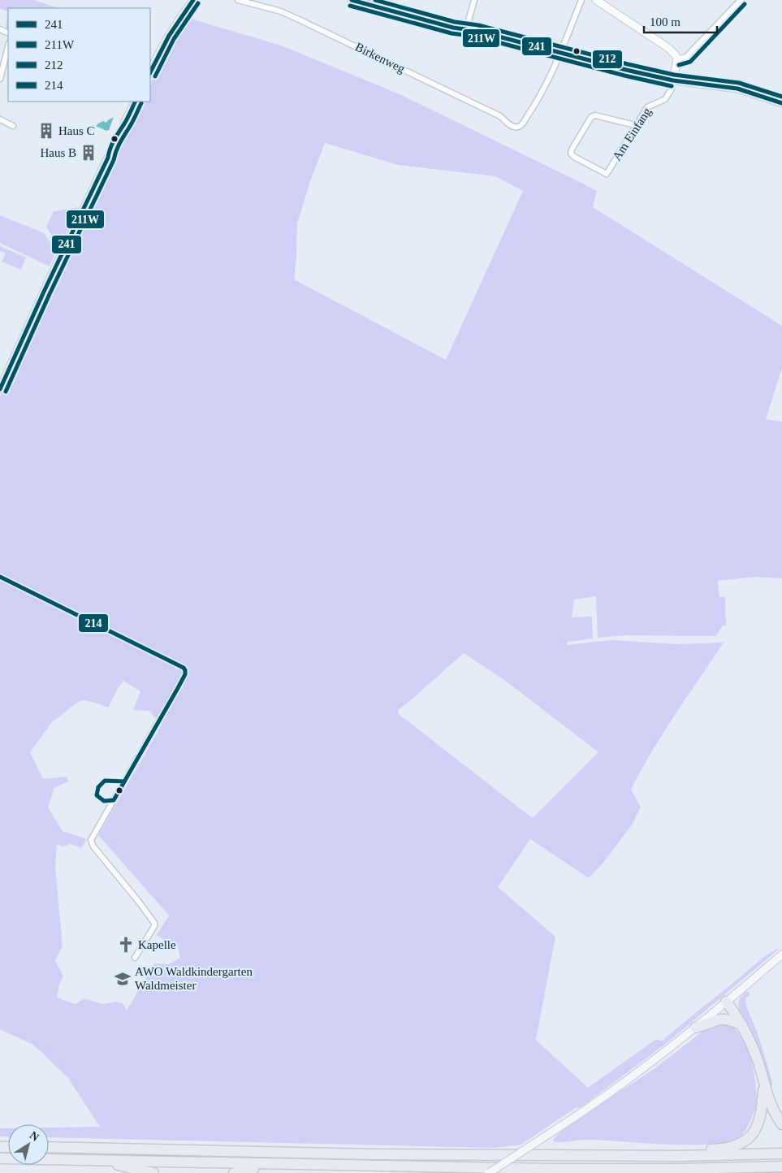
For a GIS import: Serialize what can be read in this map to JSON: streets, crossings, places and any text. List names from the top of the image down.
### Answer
{
  "streets": {
    "street": ["Birkenweg", "Am Einfang"]
  },
  "places": {
    "building": ["Haus C", "Haus B"],
    "church": ["Kapelle"],
    "school or university": ["AWO Waldkindergarten Waldmeister"]
  },
  "lines": [
    "transit line 241",
    "transit line 212",
    "transit line 211W",
    "transit line 214"
  ],
  "legend": [
    "241",
    "211W",
    "212",
    "214"
  ],
  "scale_bar": "100 m",
  "north": "top right"
}
